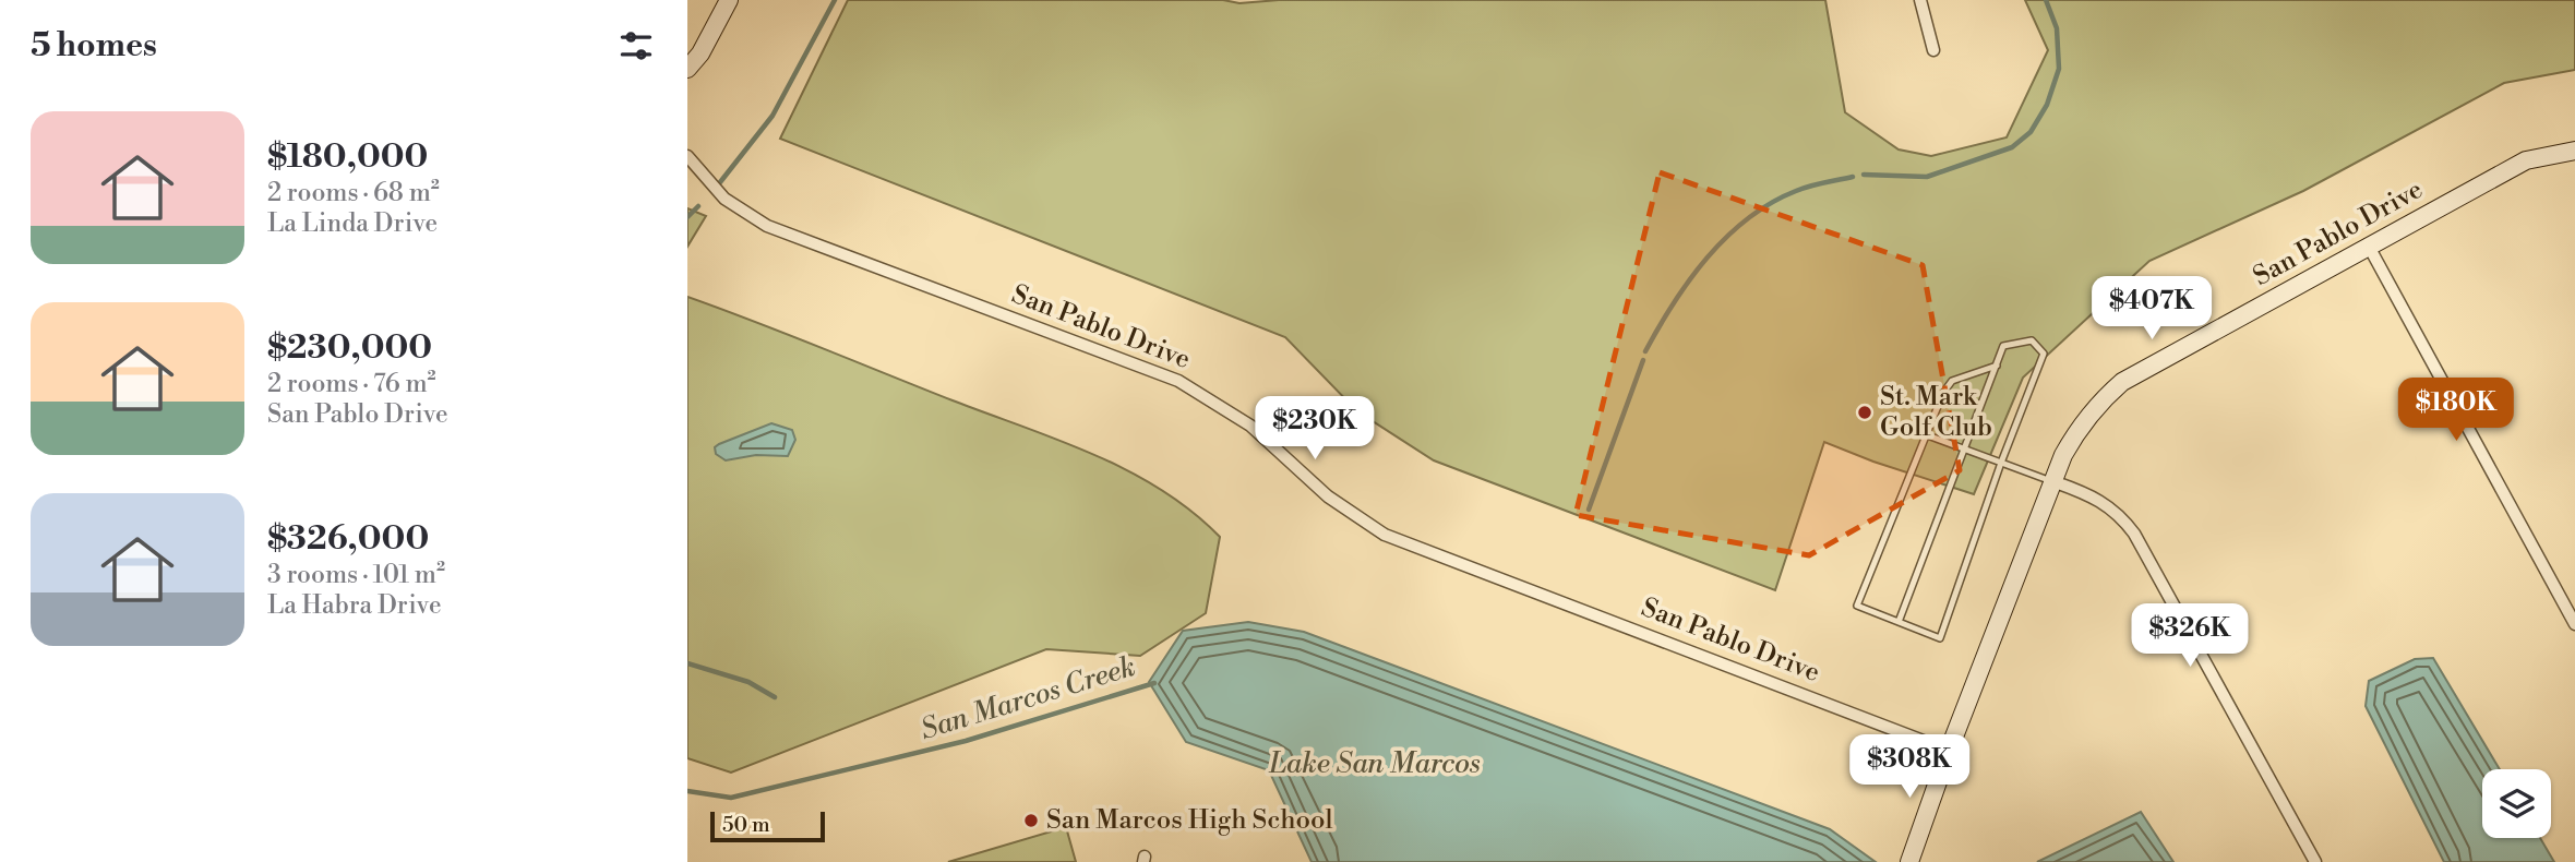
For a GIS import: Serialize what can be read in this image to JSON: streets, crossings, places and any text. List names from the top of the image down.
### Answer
{
  "streets": {
    "street": ["San Pablo Drive"]
  },
  "water": ["San Marcos Creek", "Lake San Marcos"],
  "places": ["St. Mark Golf Club", "San Marcos High School"],
  "scale_bar": "50 m",
  "page": {
    "heading": "5 homes",
    "list": [
      {
        "name": "$180,000",
        "note": "2 rooms · 68 m² · La Linda Drive"
      },
      {
        "name": "$230,000",
        "note": "2 rooms · 76 m² · San Pablo Drive"
      },
      {
        "name": "$326,000",
        "note": "3 rooms · 101 m² · La Habra Drive"
      }
    ],
    "price": [
      "$407K",
      "$180K",
      "$230K",
      "$326K",
      "$308K"
    ],
    "scale": "50 m"
  }
}
